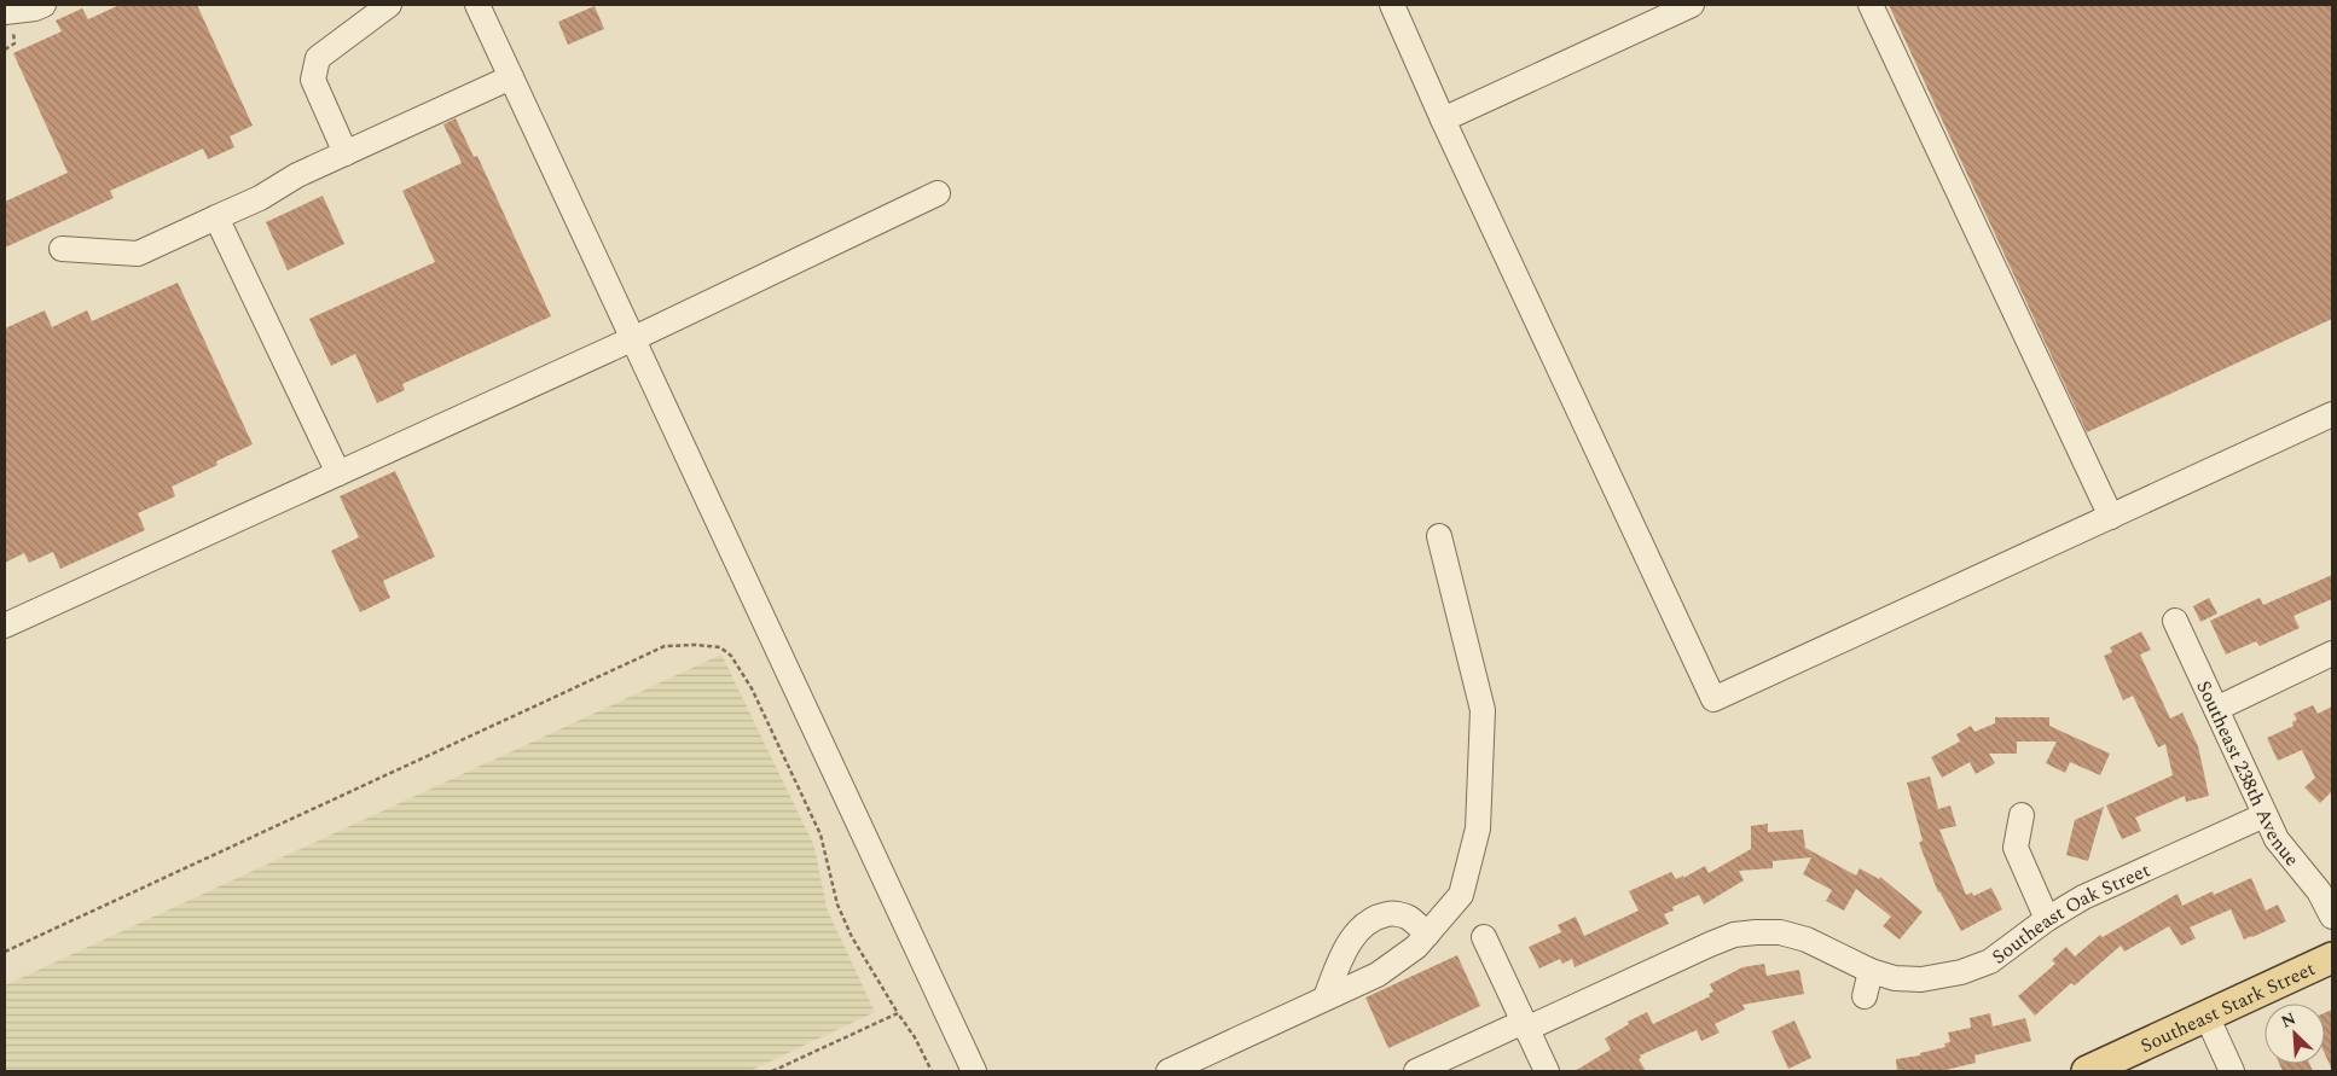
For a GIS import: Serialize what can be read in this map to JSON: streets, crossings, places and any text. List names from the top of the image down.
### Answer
{
  "streets": {
    "main road": ["Southeast Stark Street"],
    "street": ["Southeast 238th Avenue", "Southeast Oak Street"]
  },
  "crossings": [
    ["Southeast 238th Avenue", "Southeast Oak Street"]
  ],
  "north": "top left"
}
